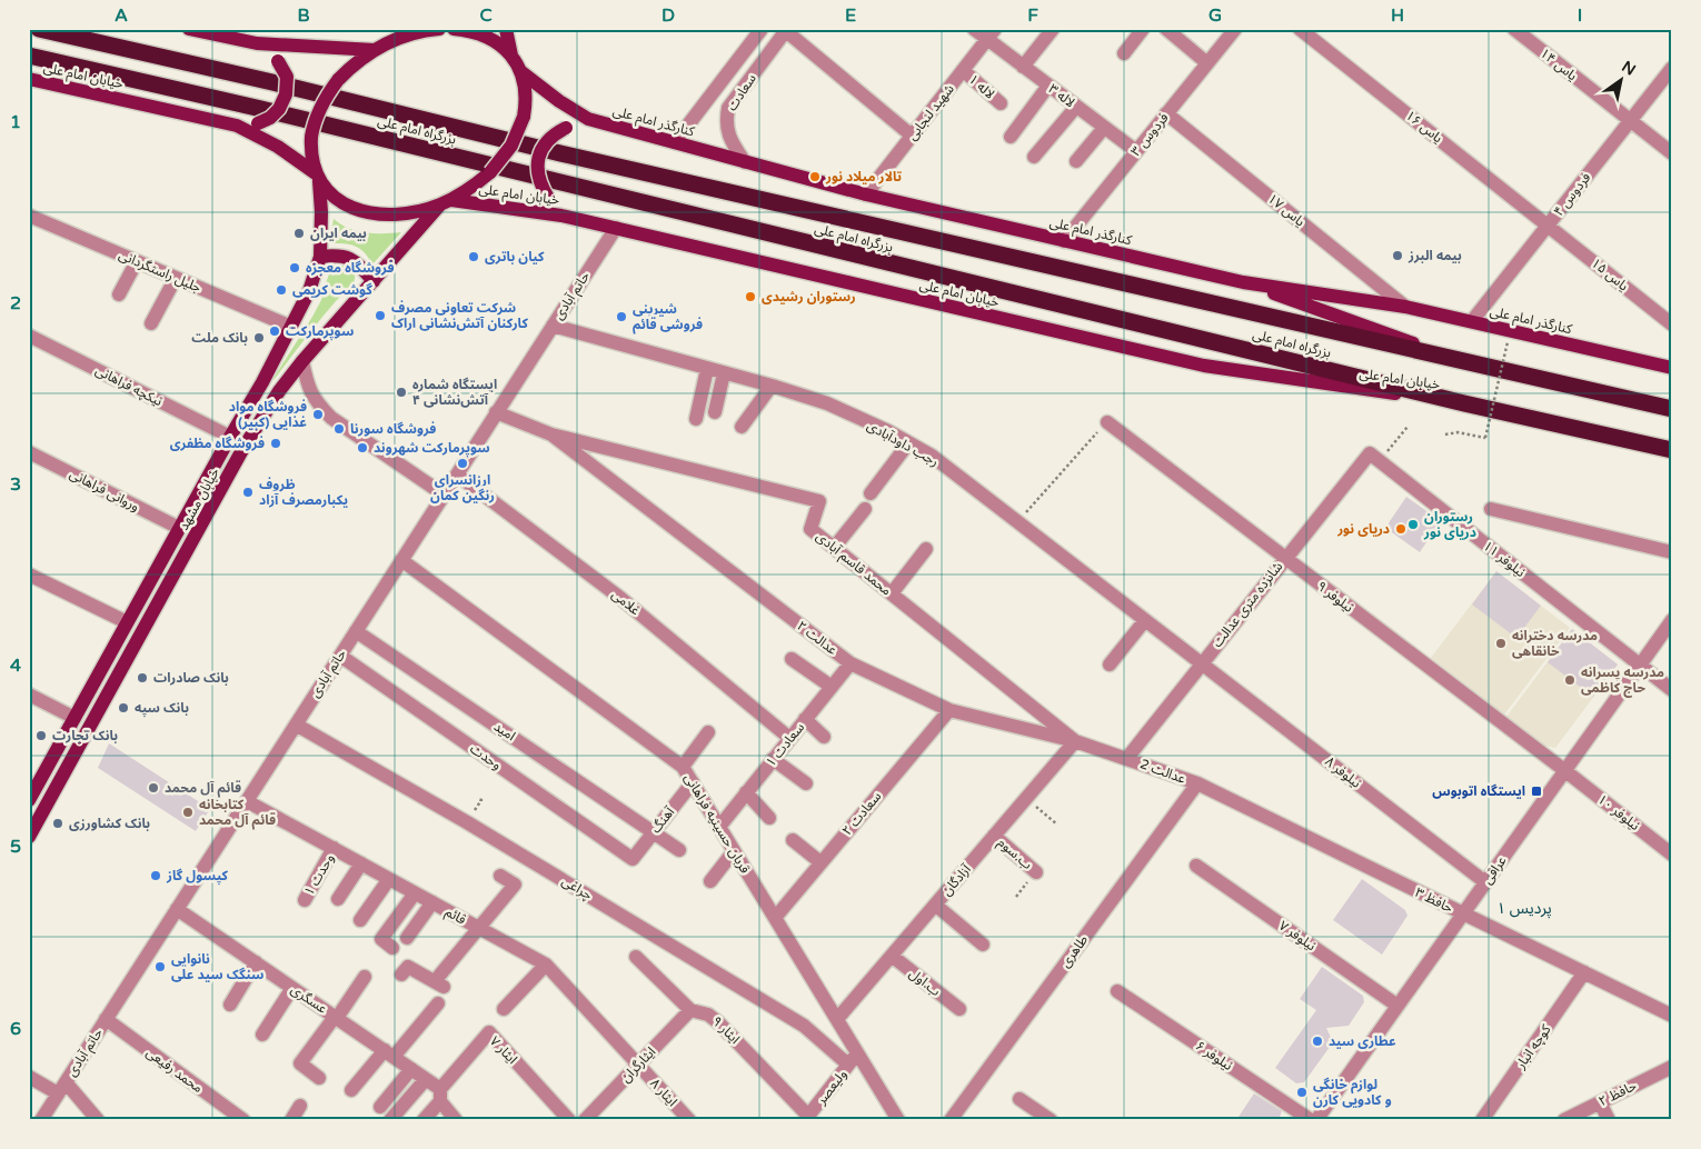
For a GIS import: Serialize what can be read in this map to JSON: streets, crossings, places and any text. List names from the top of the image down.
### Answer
{
  "streets": {
    "highway": ["بزرگراه امام علی"],
    "main road": ["خیابان امام علی", "کنارگذر امام علی", "خیابان مشهد"],
    "street": [
      "یاس ۱۴",
      "لاله ۱",
      "سعادت",
      "لاله ۳",
      "شهید لنجابی",
      "یاس ۱۶",
      "فردوس ۳",
      "فردوس ۴",
      "یاس ۱۷",
      "جلیل راستگردانی",
      "یاس ۱۵",
      "حاتم آبادی",
      "نیکچه فراهانی",
      "رجب داودآبادی",
      "وروانی فراهانی",
      "نیلوفر ۱۱",
      "محمد قاسم آبادی",
      "نیلوفر ۹",
      "غلامی",
      "شانزده متری عدالت",
      "عدالت ۲",
      "امید",
      "سعادت ۱",
      "وحدت",
      "عدالت 2",
      "نیلوفر ۸",
      "نیلوفر ۱۰",
      "سعادت ۲",
      "آهنگ",
      "قربان حسینیه فراهانی",
      "ب.سوم",
      "عراقی",
      "وحدت ۱",
      "آزادگان",
      "چراغی",
      "حافظ ۳",
      "قائم",
      "نیلوفر ۷",
      "طاهری",
      "ب.اول",
      "عسگری",
      "ایثار ۹",
      "کوچه انبار",
      "ایثار ۷",
      "نیلوفر ۶",
      "ایثارگران",
      "محمد رفیعی",
      "ولیعصر",
      "ایثار ۸",
      "حافظ ۲"
    ]
  },
  "crossings": [
    ["یاس ۱۴", "فردوس ۴"],
    ["خیابان امام علی", "بزرگراه امام علی"],
    ["خیابان امام علی", "حاتم آبادی"],
    ["خیابان امام علی", "خیابان مشهد"],
    ["لاله ۱", "شهید لنجابی"],
    ["سعادت", "کنارگذر امام علی"],
    ["لاله ۳", "شهید لنجابی"],
    ["لاله ۳", "فردوس ۳"],
    ["شهید لنجابی", "کنارگذر امام علی"],
    ["کنارگذر امام علی", "فردوس ۳"],
    ["کنارگذر امام علی", "فردوس ۴"],
    ["کنارگذر امام علی", "یاس ۱۷"],
    ["یاس ۱۶", "فردوس ۴"],
    ["یاس ۱۶", "یاس ۱۵"],
    ["فردوس ۳", "یاس ۱۷"],
    ["فردوس ۴", "یاس ۱۵"],
    ["جلیل راستگردانی", "خیابان مشهد"],
    ["حاتم آبادی", "رجب داودآبادی"],
    ["حاتم آبادی", "محمد قاسم آبادی"],
    ["حاتم آبادی", "غلامی"],
    ["حاتم آبادی", "امید"],
    ["حاتم آبادی", "وحدت"],
    ["حاتم آبادی", "قربان حسینیه فراهانی"],
    ["حاتم آبادی", "چراغی"],
    ["حاتم آبادی", "قائم"],
    ["حاتم آبادی", "عسگری"],
    ["حاتم آبادی", "محمد رفیعی"],
    ["نیکچه فراهانی", "خیابان مشهد"],
    ["رجب داودآبادی", "شانزده متری عدالت"],
    ["رجب داودآبادی", "نیلوفر ۸"],
    ["وروانی فراهانی", "خیابان مشهد"],
    ["نیلوفر ۱۱", "شانزده متری عدالت"],
    ["نیلوفر ۱۱", "عراقی"],
    ["محمد قاسم آبادی", "عدالت ۲"],
    ["محمد قاسم آبادی", "آزادگان"],
    ["نیلوفر ۹", "شانزده متری عدالت"],
    ["نیلوفر ۹", "نیلوفر ۱۰"],
    ["نیلوفر ۹", "عراقی"],
    ["غلامی", "سعادت ۱"],
    ["شانزده متری عدالت", "عدالت ۲"],
    ["شانزده متری عدالت", "عدالت 2"],
    ["شانزده متری عدالت", "نیلوفر ۸"],
    ["عدالت ۲", "سعادت ۱"],
    ["عدالت ۲", "عدالت 2"],
    ["عدالت ۲", "سعادت ۲"],
    ["عدالت ۲", "آزادگان"],
    ["امید", "آهنگ"],
    ["سعادت ۱", "قربان حسینیه فراهانی"],
    ["وحدت", "آهنگ"],
    ["عدالت 2", "حافظ ۳"],
    ["عدالت 2", "طاهری"],
    ["نیلوفر ۸", "عراقی"],
    ["نیلوفر ۱۰", "عراقی"],
    ["سعادت ۲", "قربان حسینیه فراهانی"],
    ["آهنگ", "قربان حسینیه فراهانی"],
    ["قربان حسینیه فراهانی", "آزادگان"],
    ["قربان حسینیه فراهانی", "چراغی"],
    ["قربان حسینیه فراهانی", "ولیعصر"],
    ["ب.سوم", "آزادگان"],
    ["عراقی", "حافظ ۳"],
    ["عراقی", "نیلوفر ۷"],
    ["وحدت ۱", "قائم"],
    ["آزادگان", "ب.اول"],
    ["چراغی", "ولیعصر"],
    ["حافظ ۳", "طاهری"],
    ["حافظ ۳", "کوچه انبار"],
    ["قائم", "ایثارگران"],
    ["قائم", "ایثار ۸"],
    ["عسگری", "ایثار ۷"],
    ["ایثار ۹", "ایثارگران"],
    ["ایثار ۹", "ولیعصر"],
    ["ایثارگران", "ایثار ۸"]
  ],
  "districts": ["پردیس ۱"],
  "places": {
    "other": [
      "تالار میلاد نور",
      "بیمه ایران",
      "بیمه البرز",
      "کیان باتری",
      "فروشگاه معجزه",
      "گوشت کریمی",
      "رستوران رشیدی",
      "شرکت تعاونی مصرف کارکنان آتش‌نشانی اراک",
      "شیرینی فروشی قائم",
      "سوپرمارکت",
      "بانک ملت",
      "ایستگاه شماره ۴ آتش‌نشانی",
      "فروشگاه مواد غذایی (کبیر)",
      "فروشگاه سورنا",
      "فروشگاه مظفری",
      "سوپرمارکت شهروند",
      "ارزانسرای رنگین کمان",
      "ظروف یکبارمصرف آزاد",
      "رستوران دریای نور",
      "دریای نور",
      "مدرسه دخترانه خانقاهی",
      "بانک صادرات",
      "مدرسه پسرانه حاج کاظمی",
      "بانک سپه",
      "بانک تجارت",
      "قائم آل محمد",
      "کتابخانه قائم آل محمد",
      "بانک کشاورزی",
      "کپسول گاز",
      "نانوایی سنگک سید علی",
      "عطاری سید",
      "لوازم خانگی و کادویی کارن"
    ],
    "transit": ["ایستگاه اتوبوس"]
  },
  "north": "top right",
  "grid": {
    "columns": [
      "A",
      "B",
      "C",
      "D",
      "E",
      "F",
      "G",
      "H",
      "I"
    ],
    "rows": [
      "1",
      "2",
      "3",
      "4",
      "5",
      "6"
    ]
  }
}
